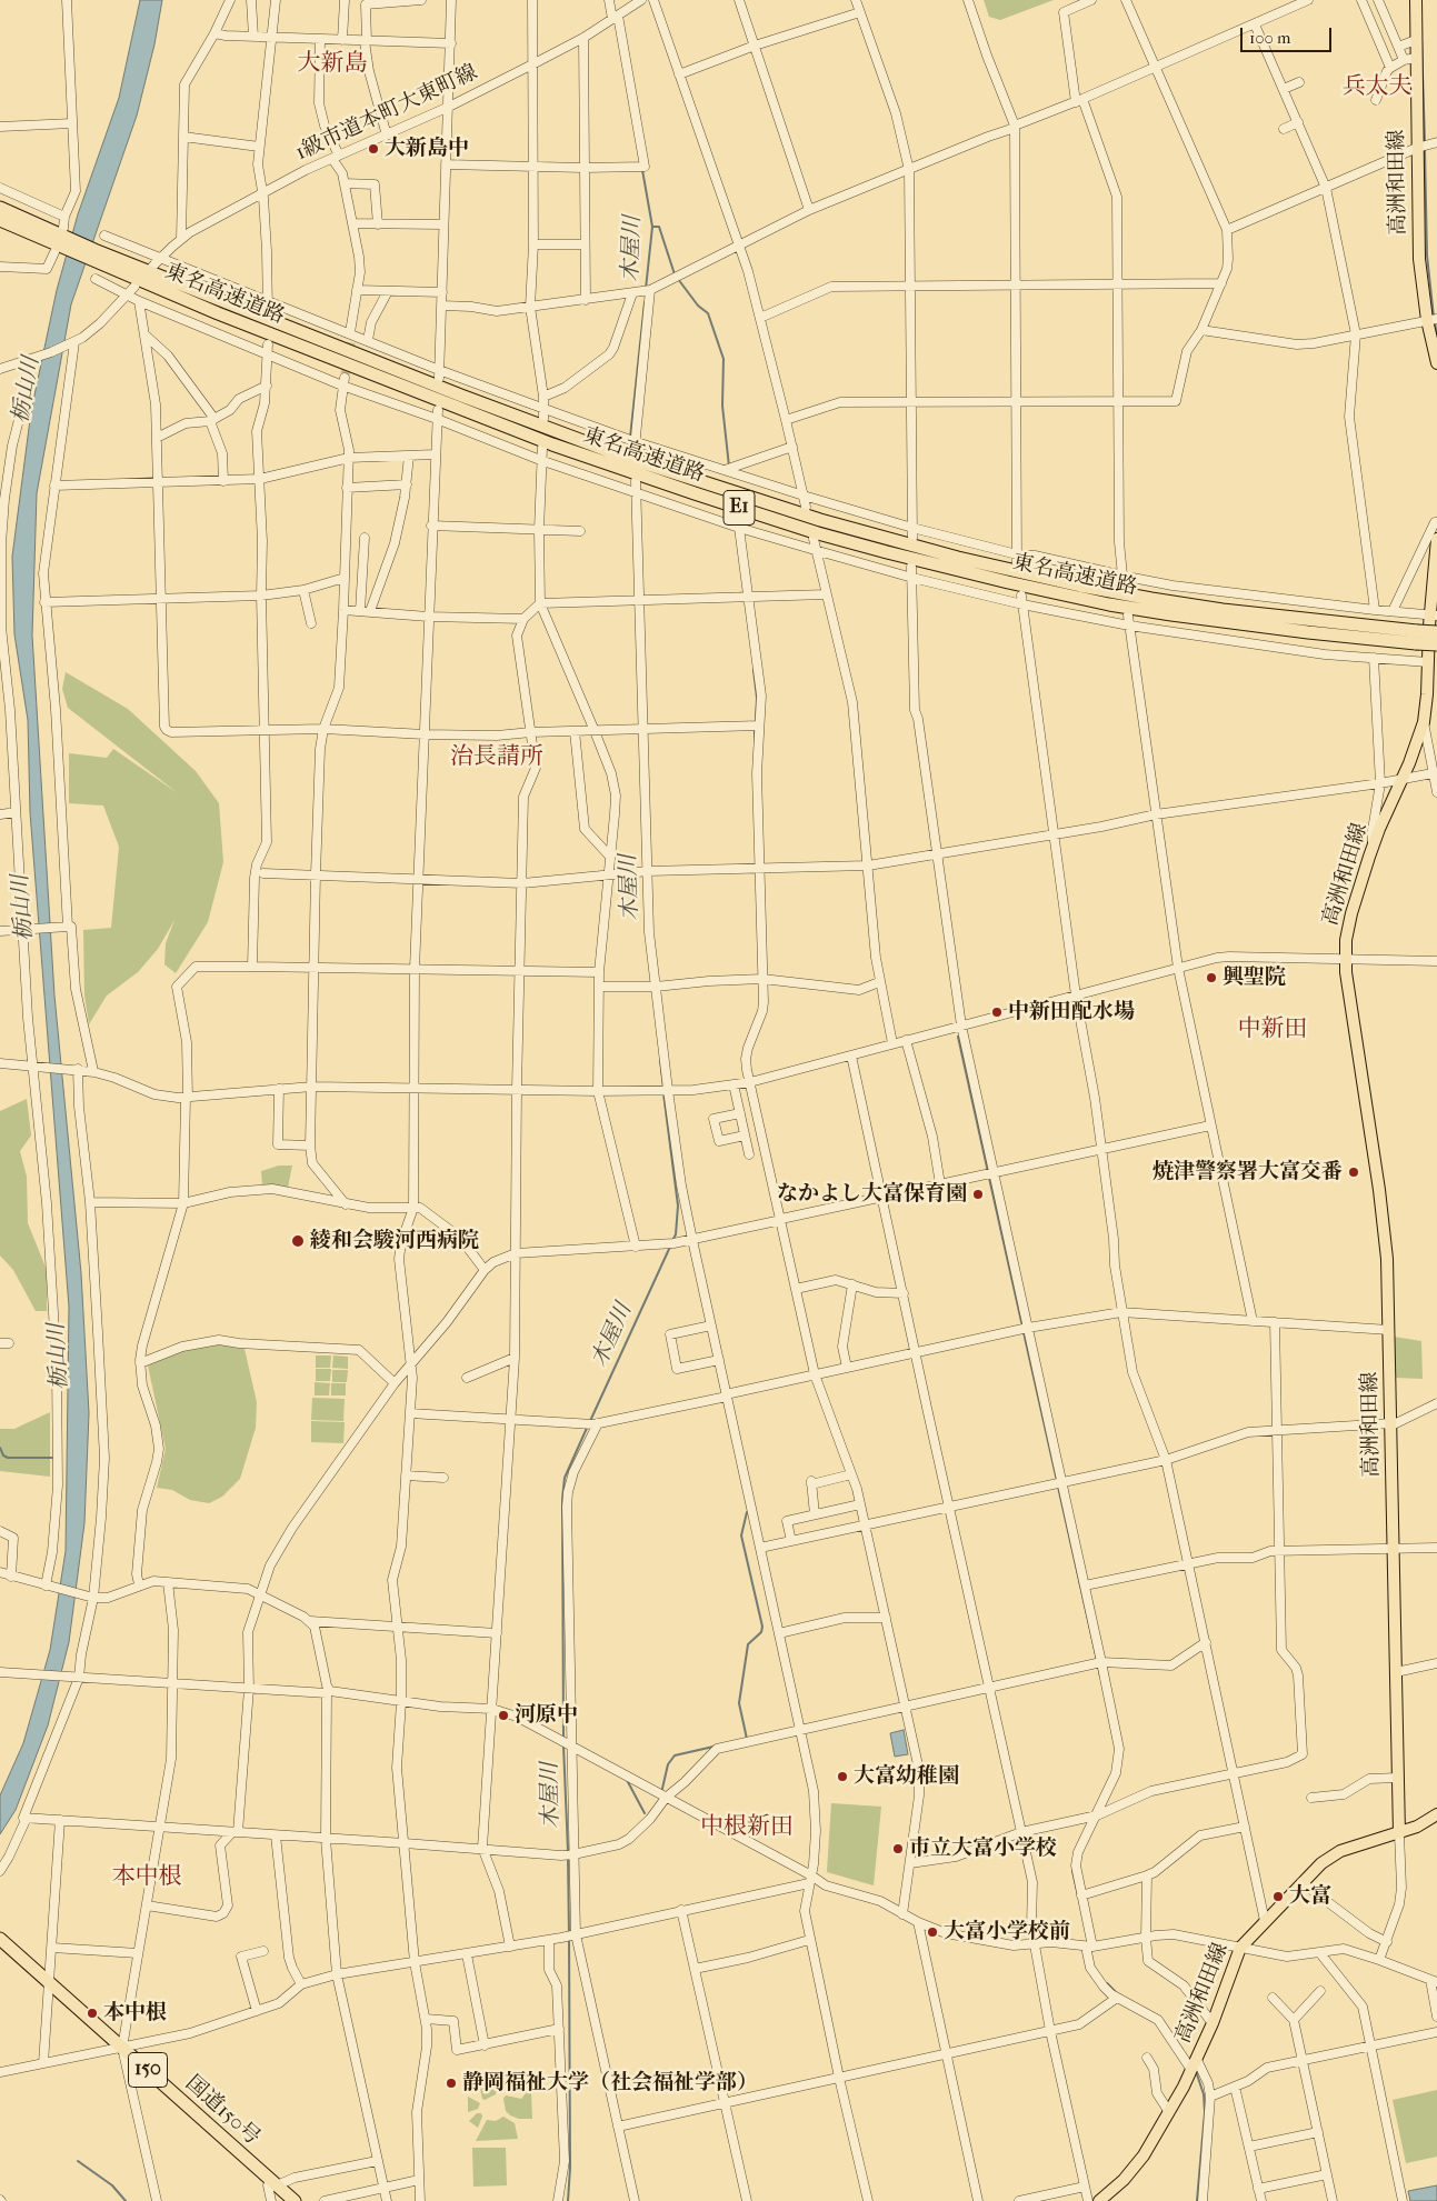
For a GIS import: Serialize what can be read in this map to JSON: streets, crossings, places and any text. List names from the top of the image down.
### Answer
{
  "streets": {
    "highway": [
      "東名高速道路",
      "E1",
      "150",
      "国道150号"
    ],
    "main road": ["高洲和田線"],
    "street": ["1級市道本町大東町線"]
  },
  "districts": [
    "大新島",
    "兵太夫",
    "治長請所",
    "中新田",
    "中根新田",
    "本中根"
  ],
  "water": ["木屋川", "栃山川"],
  "places": [
    "大新島中",
    "興聖院",
    "中新田配水場",
    "焼津警察署大富交番",
    "なかよし大富保育園",
    "綾和会駿河西病院",
    "河原中",
    "大富幼稚園",
    "市立大富小学校",
    "大富",
    "大富小学校前",
    "本中根",
    "静岡福祉大学（社会福祉学部）"
  ],
  "scale_bar": "100 m"
}
